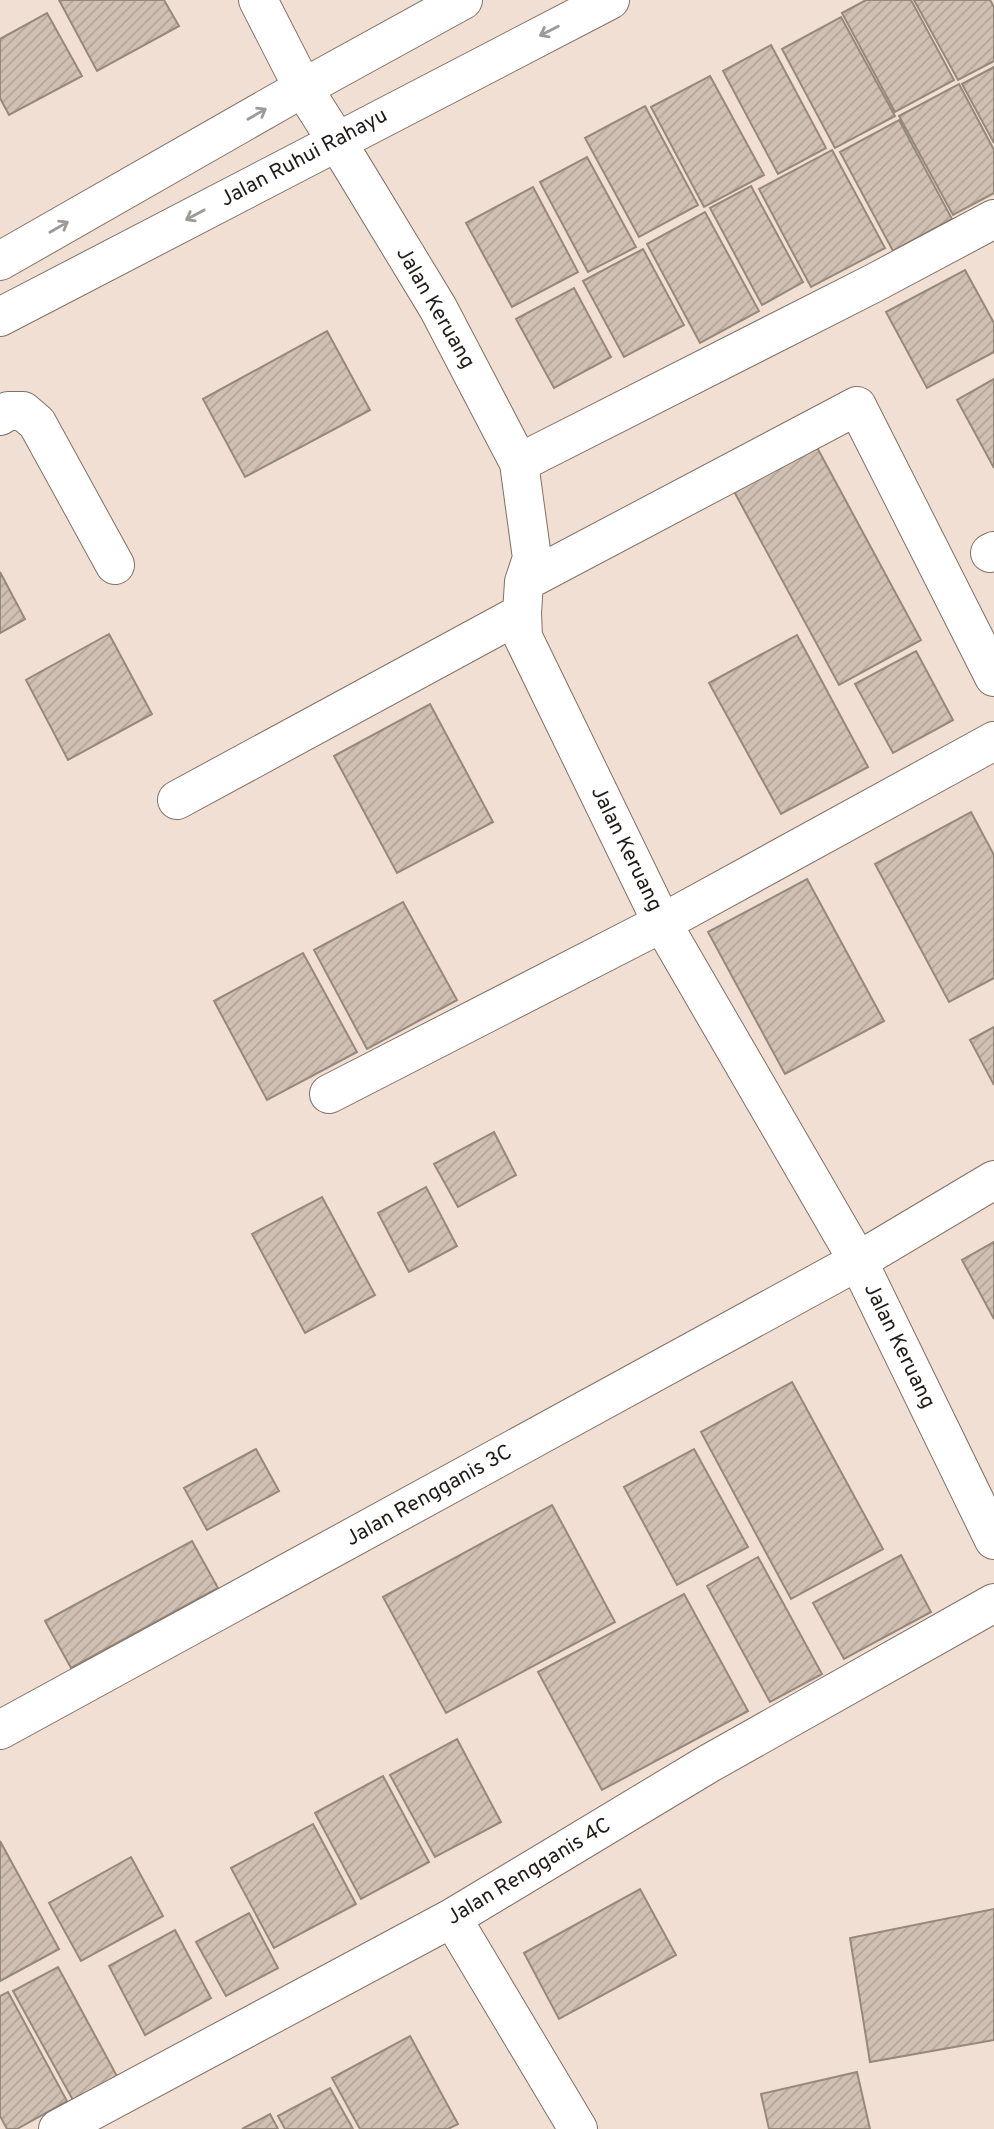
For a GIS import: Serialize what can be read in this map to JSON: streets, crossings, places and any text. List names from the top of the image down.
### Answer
{
  "streets": {
    "street": [
      "Jalan Ruhui Rahayu",
      "Jalan Keruang",
      "Jalan Rengganis 3C",
      "Jalan Rengganis 4C"
    ]
  },
  "crossings": [
    ["Jalan Ruhui Rahayu", "Jalan Keruang"],
    ["Jalan Keruang", "Jalan Rengganis 3C"]
  ]
}
